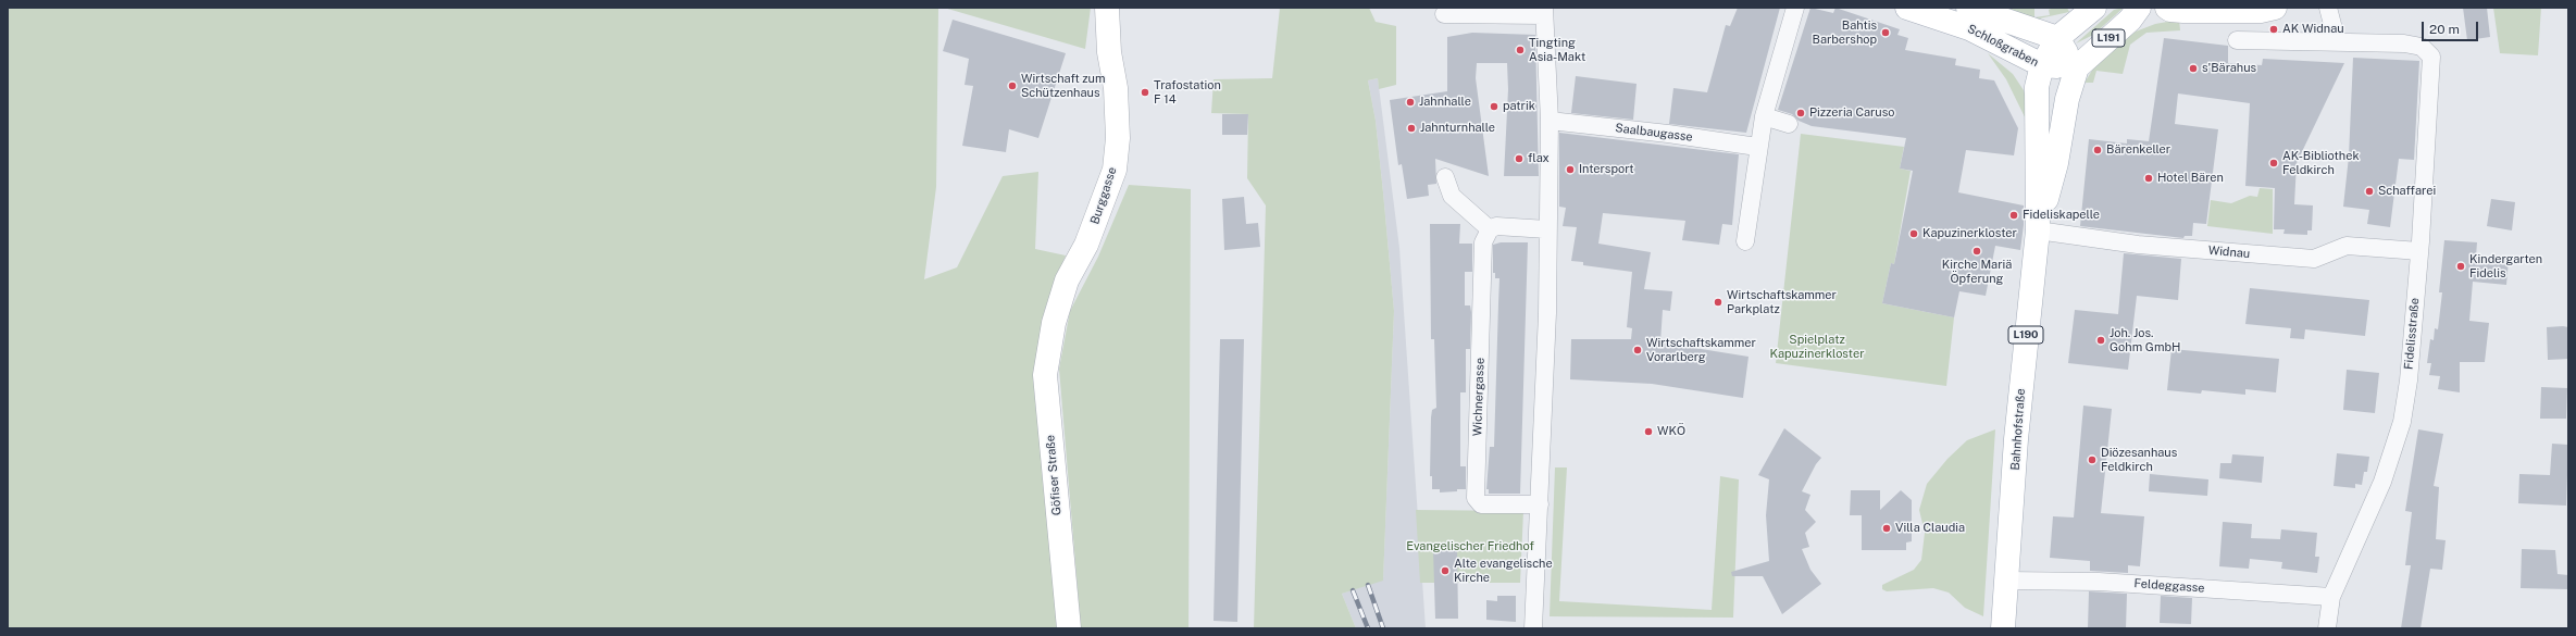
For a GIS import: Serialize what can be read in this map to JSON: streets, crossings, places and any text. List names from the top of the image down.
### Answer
{
  "streets": {
    "main road": [
      "L191",
      "Schloßgraben",
      "Burggasse",
      "L190",
      "Bahnhofstraße",
      "Göfiser Straße"
    ],
    "street": [
      "Saalbaugasse",
      "Widnau",
      "Fidelisstraße",
      "Wichnergasse",
      "Feldeggasse"
    ]
  },
  "crossings": [
    ["L191", "Schloßgraben"],
    ["L191", "Bahnhofstraße"],
    ["Schloßgraben", "Bahnhofstraße"],
    ["Burggasse", "Göfiser Straße"],
    ["Widnau", "Fidelisstraße"],
    ["Widnau", "Bahnhofstraße"],
    ["Fidelisstraße", "Feldeggasse"],
    ["Bahnhofstraße", "Feldeggasse"]
  ],
  "parks": ["Spielplatz Kapuzinerkloster", "Evangelischer Friedhof"],
  "places": [
    "AK Widnau",
    "Bahtis Barbershop",
    "Tingting Asia-Makt",
    "s'Bärahus",
    "Wirtschaft zum Schützenhaus",
    "Trafostation F 14",
    "Jahnhalle",
    "patrik",
    "Pizzeria Caruso",
    "Jahnturnhalle",
    "Bärenkeller",
    "flax",
    "AK-Bibliothek Feldkirch",
    "Intersport",
    "Hotel Bären",
    "Schaffarei",
    "Fideliskapelle",
    "Kapuzinerkloster",
    "Kirche Mariä Öpferung",
    "Kindergarten Fidelis",
    "Wirtschaftskammer Parkplatz",
    "Joh. Jos. Gohm GmbH",
    "Wirtschaftskammer Vorarlberg",
    "WKÖ",
    "Diözesanhaus Feldkirch",
    "Villa Claudia",
    "Alte evangelische Kirche"
  ],
  "scale_bar": "20 m"
}
